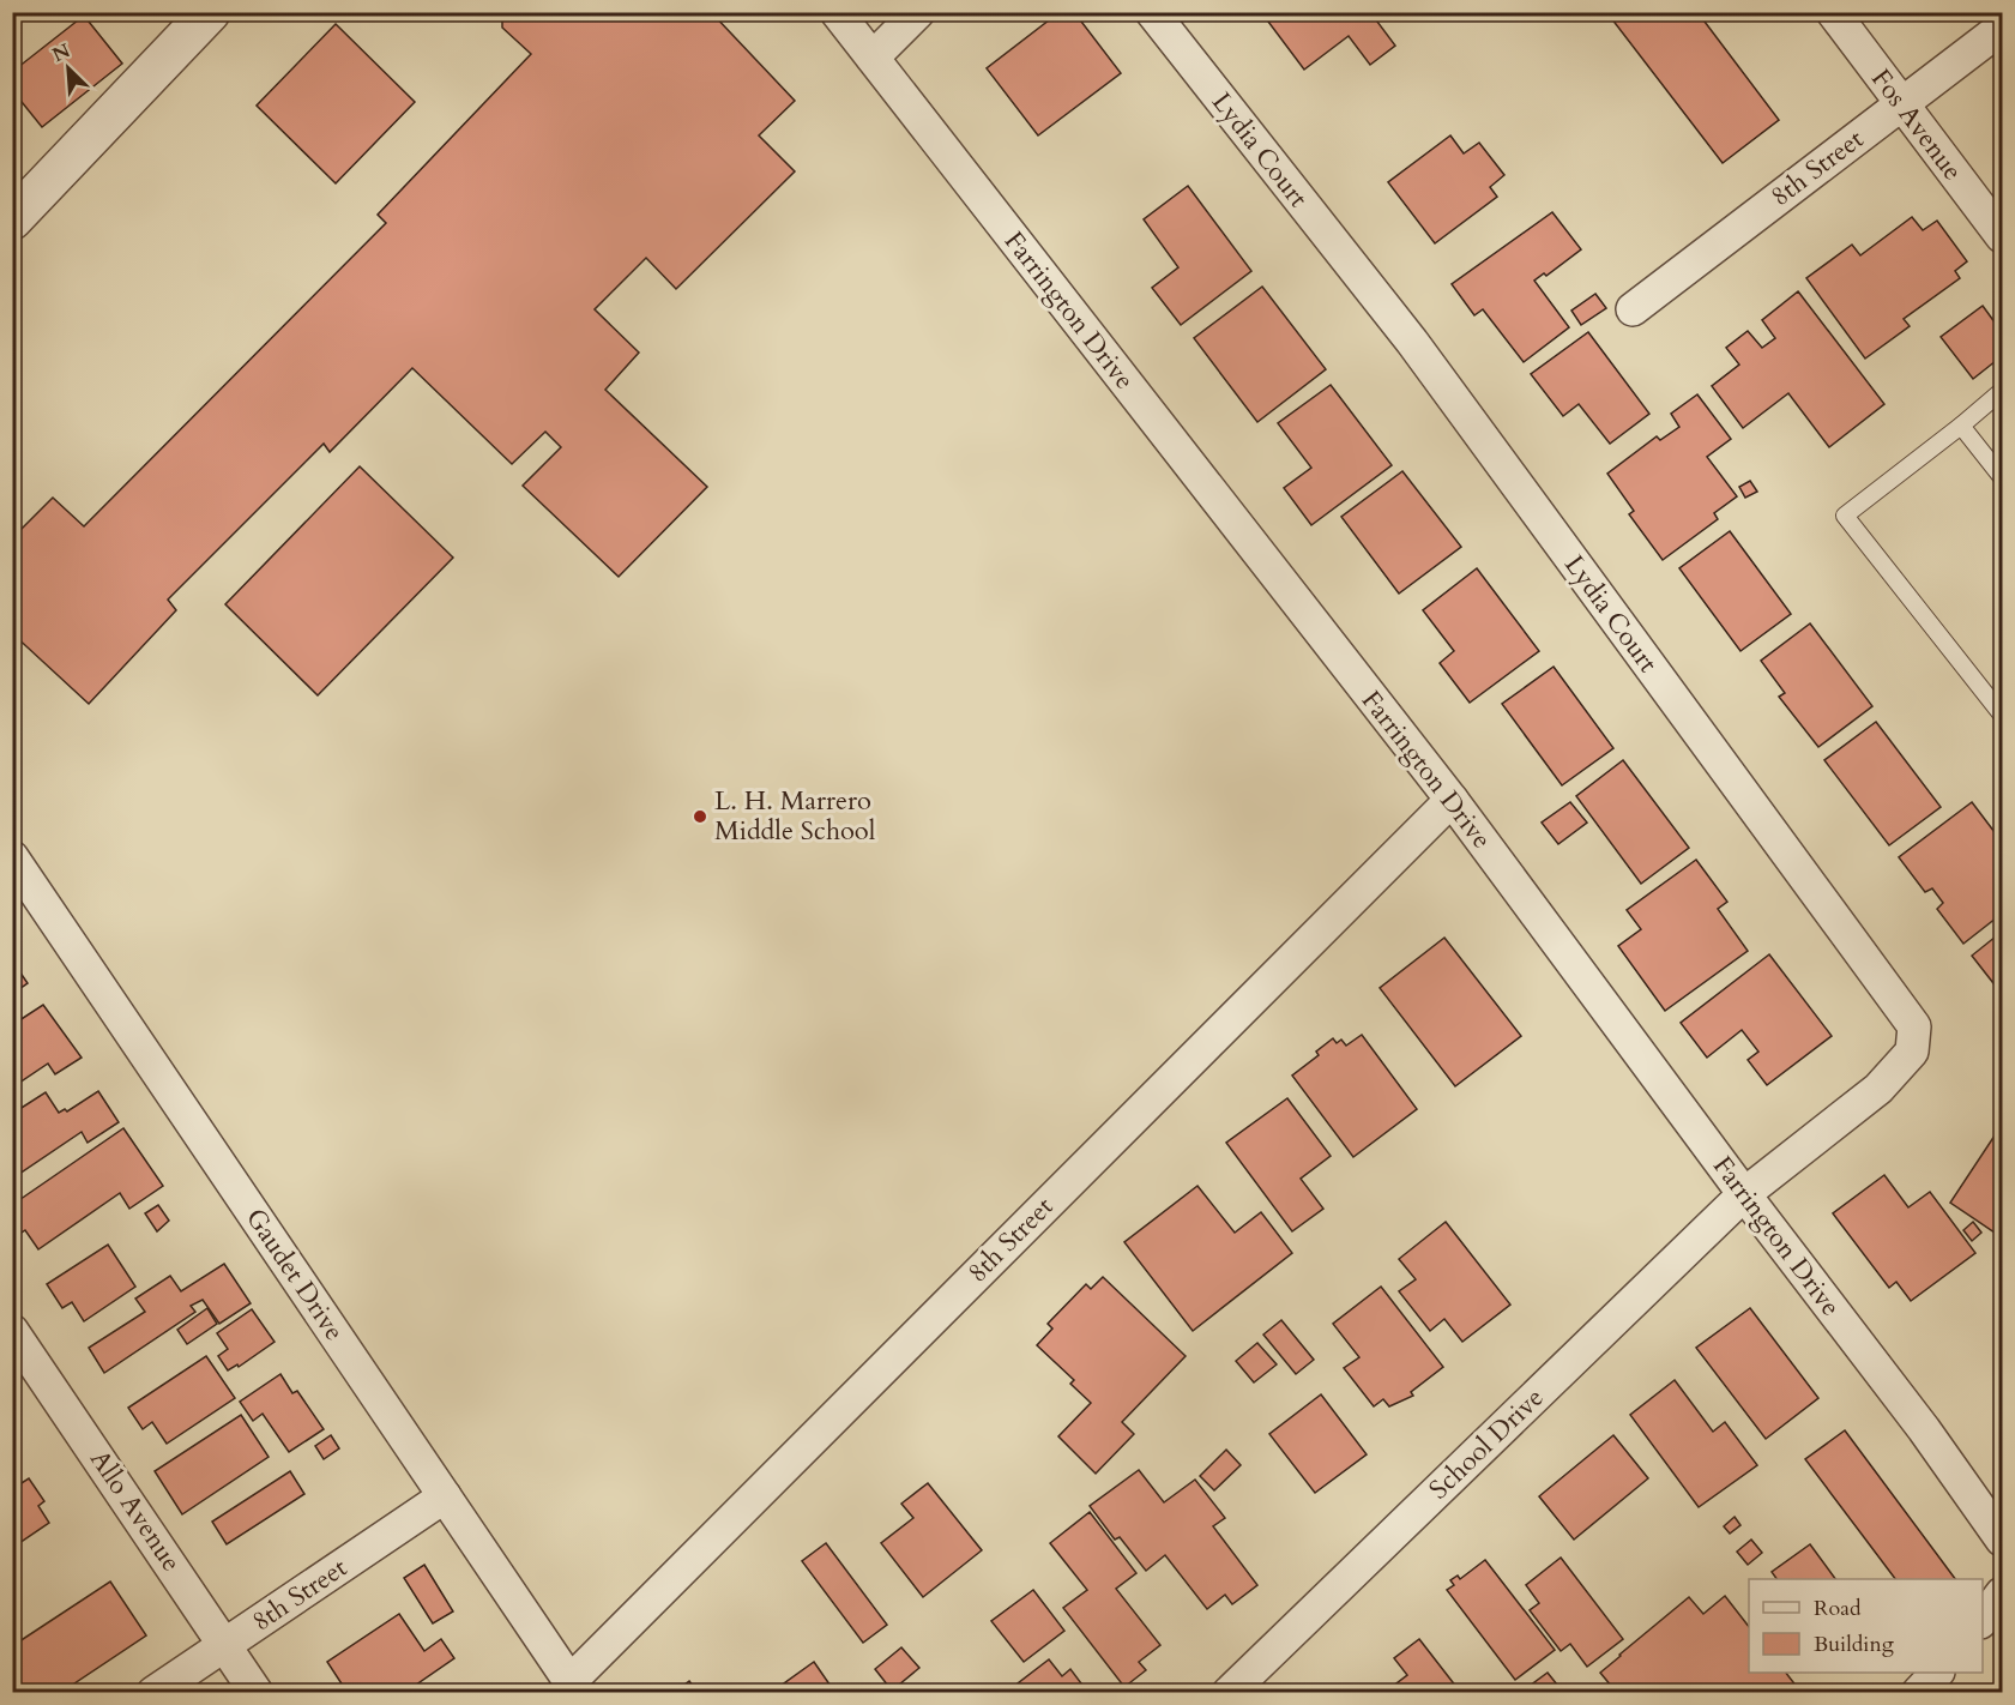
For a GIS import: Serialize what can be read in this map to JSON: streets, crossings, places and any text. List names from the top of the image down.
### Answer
{
  "streets": {
    "street": [
      "Fos Avenue",
      "Lydia Court",
      "8th Street",
      "Farrington Drive",
      "Gaudet Drive",
      "School Drive",
      "Allo Avenue"
    ]
  },
  "crossings": [
    ["Fos Avenue", "8th Street"],
    ["Lydia Court", "Farrington Drive"],
    ["Lydia Court", "School Drive"],
    ["8th Street", "Farrington Drive"],
    ["8th Street", "Gaudet Drive"],
    ["8th Street", "Allo Avenue"],
    ["Farrington Drive", "School Drive"]
  ],
  "places": ["L. H. Marrero Middle School"],
  "legend": ["Road", "Building"],
  "north": "top left"
}
